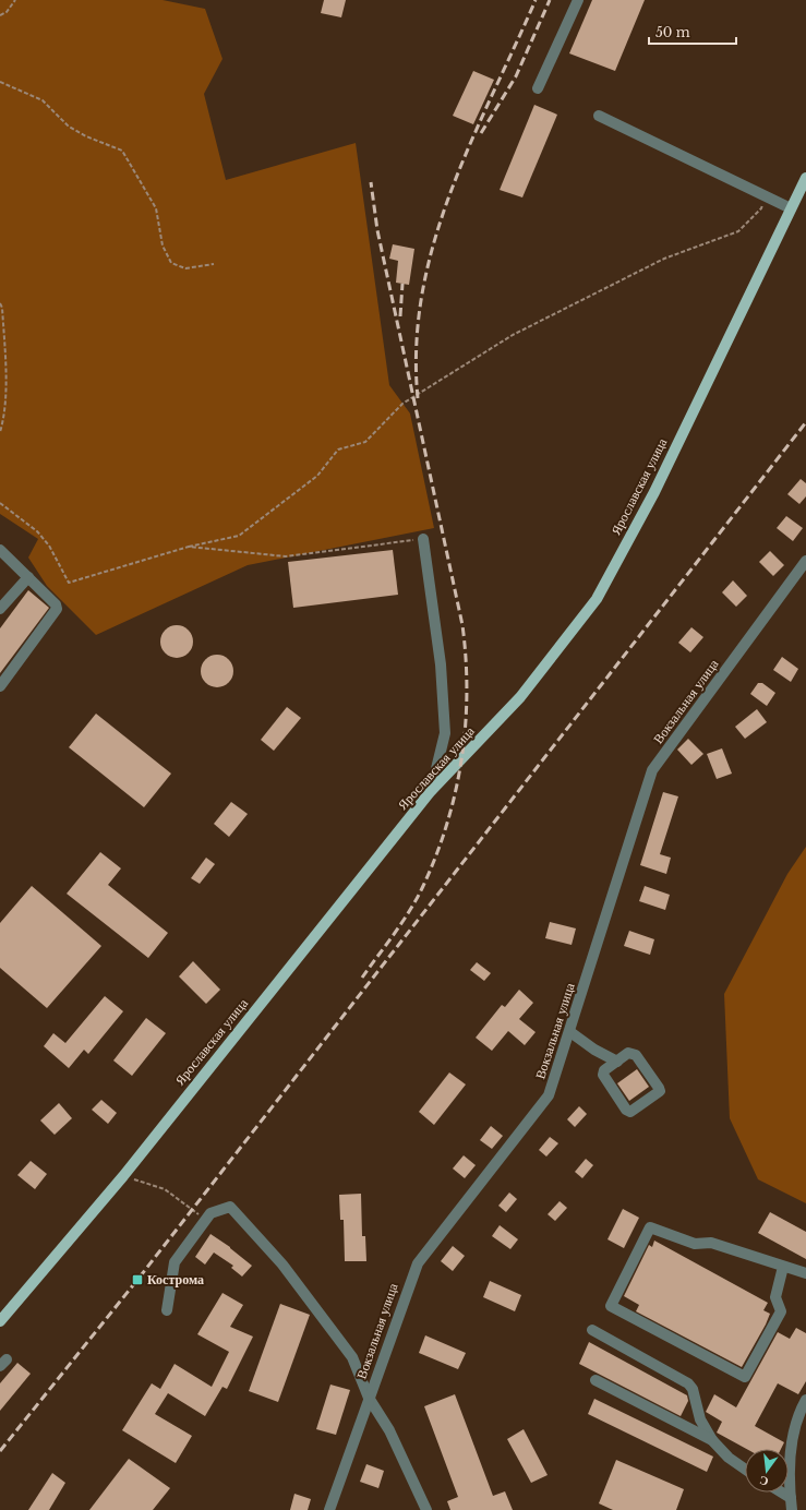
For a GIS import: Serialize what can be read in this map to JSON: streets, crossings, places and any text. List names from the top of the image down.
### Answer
{
  "streets": {
    "main road": ["Ярославская улица"],
    "street": ["Вокзальная улица"]
  },
  "places": {
    "transit": ["Кострома"]
  },
  "scale_bar": "50 m",
  "north": "bottom"
}
